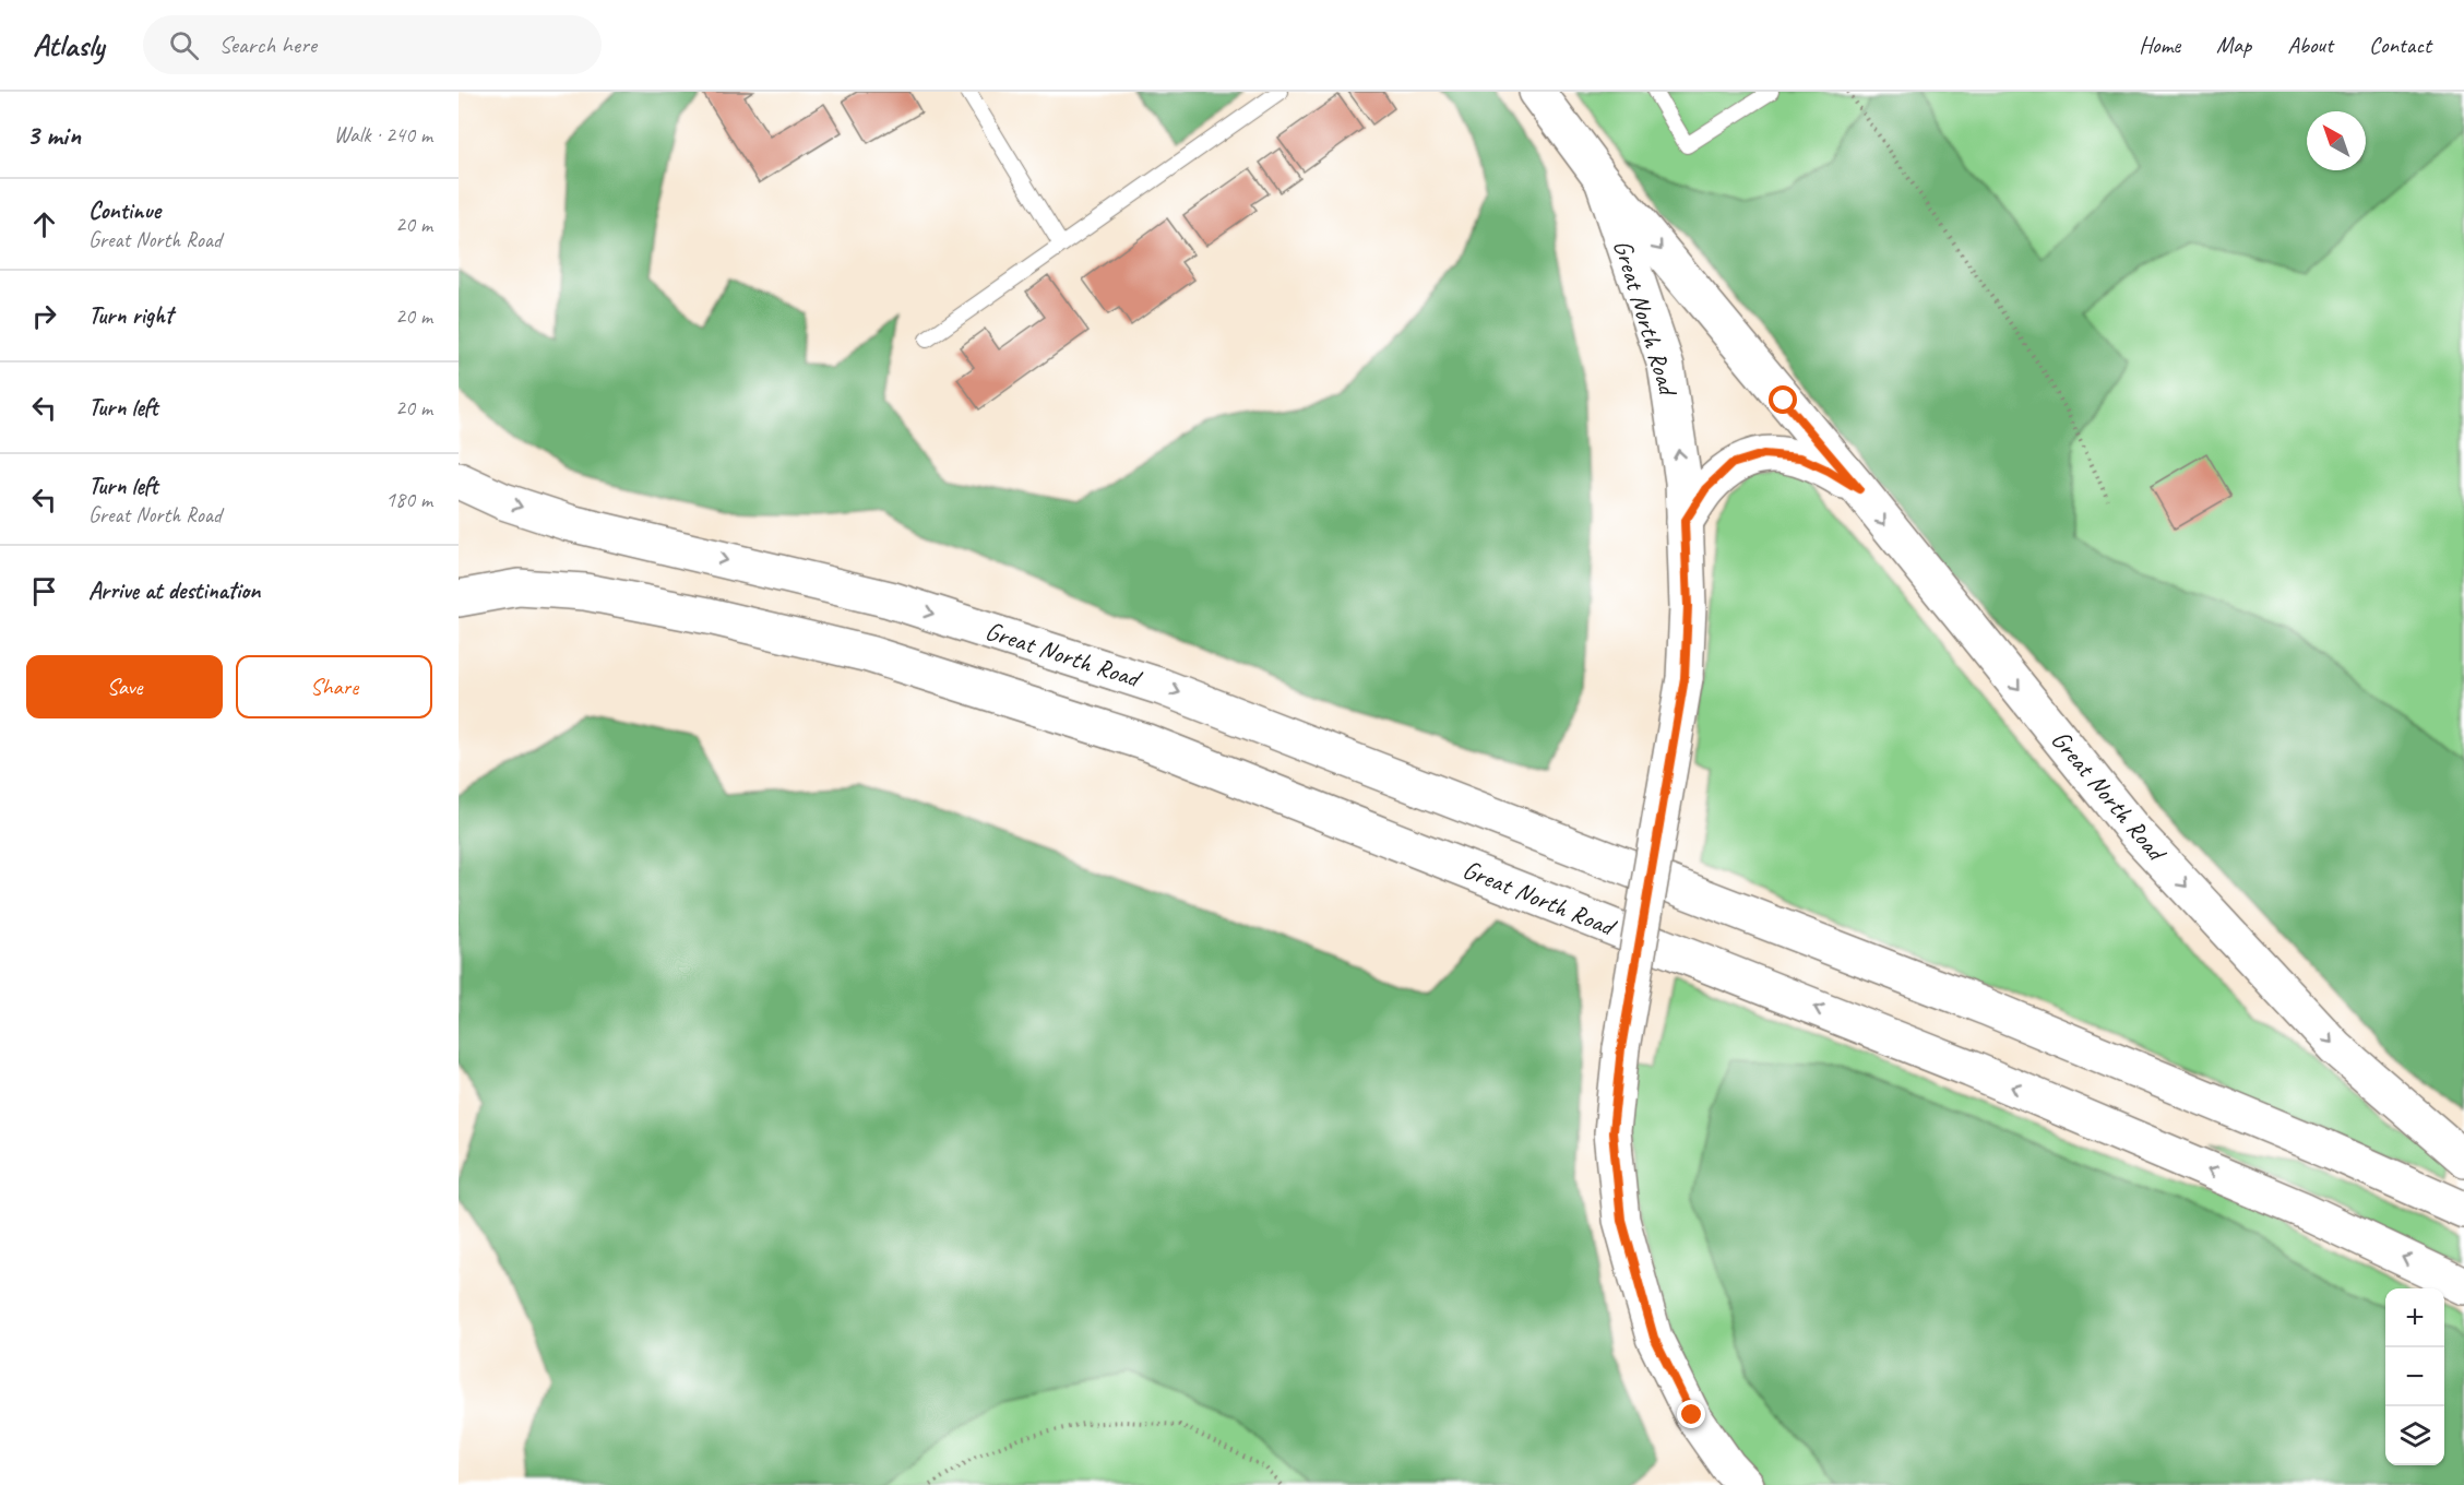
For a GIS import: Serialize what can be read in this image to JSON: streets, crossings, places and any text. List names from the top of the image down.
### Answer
{
  "streets": {
    "main road": ["Great North Road"]
  },
  "north": "top left",
  "page": {
    "header": "Atlasly",
    "search": "Search here",
    "nav": [
      "Home",
      "Map",
      "About",
      "Contact"
    ],
    "heading": ["3 min", "Walk · 240 m"],
    "list": [
      ["Continue", "Great North Road", "20 m"],
      ["Turn right", "20 m"],
      ["Turn left", "20 m"],
      ["Turn left", "Great North Road", "180 m"],
      "Arrive at destination"
    ],
    "buttons": ["Save", "Share"],
    "map_buttons": ["+", "−"]
  }
}
